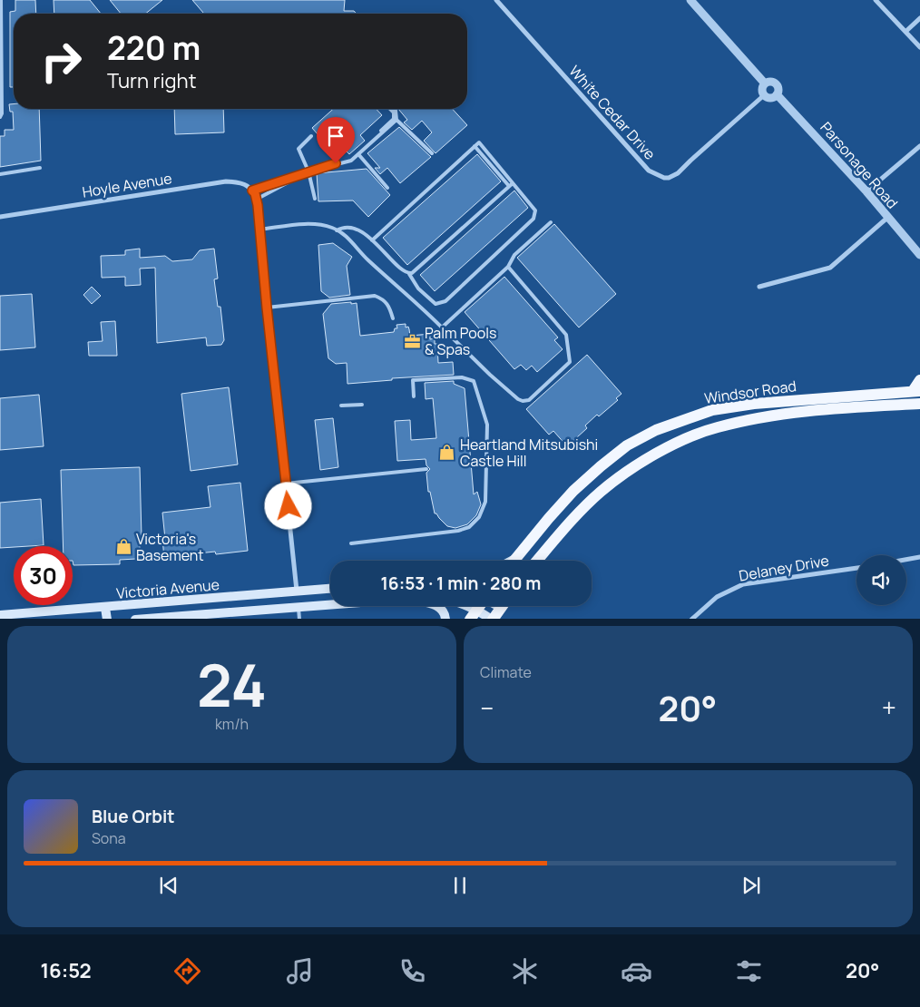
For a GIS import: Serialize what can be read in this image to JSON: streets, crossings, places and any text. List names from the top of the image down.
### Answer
{
  "streets": {
    "main road": ["Windsor Road", "Victoria Avenue"],
    "street": [
      "White Cedar Drive",
      "Parsonage Road",
      "Hoyle Avenue",
      "Delaney Drive"
    ]
  },
  "crossings": [
    ["White Cedar Drive", "Parsonage Road"]
  ],
  "places": {
    "office": ["Palm Pools & Spas"],
    "shop": ["Heartland Mitsubishi Castle Hill", "Victoria's Basement"]
  },
  "page": {
    "turn": ["220 m", "Turn right"],
    "limit": "30",
    "trip": "16:53 · 1 min · 280 m",
    "tile": [
      ["24", "km/h"],
      "Climate"
    ],
    "heat": ["−", "20°", "+"],
    "song": ["Blue Orbit", "Sona"],
    "tabs": ["16:52", "20°"]
  }
}
